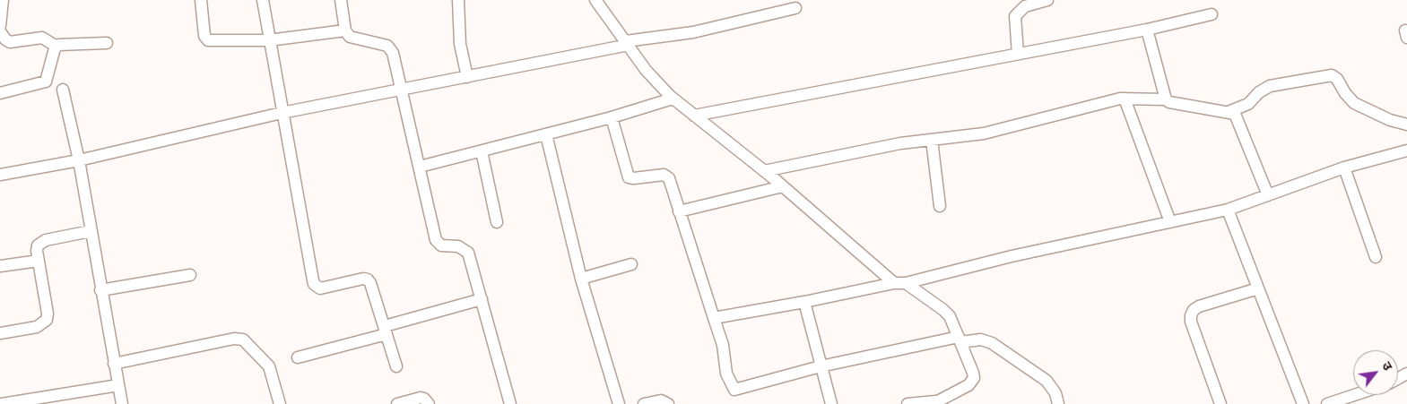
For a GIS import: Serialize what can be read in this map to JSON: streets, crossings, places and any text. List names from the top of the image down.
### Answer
{
  "north": "top right"
}
